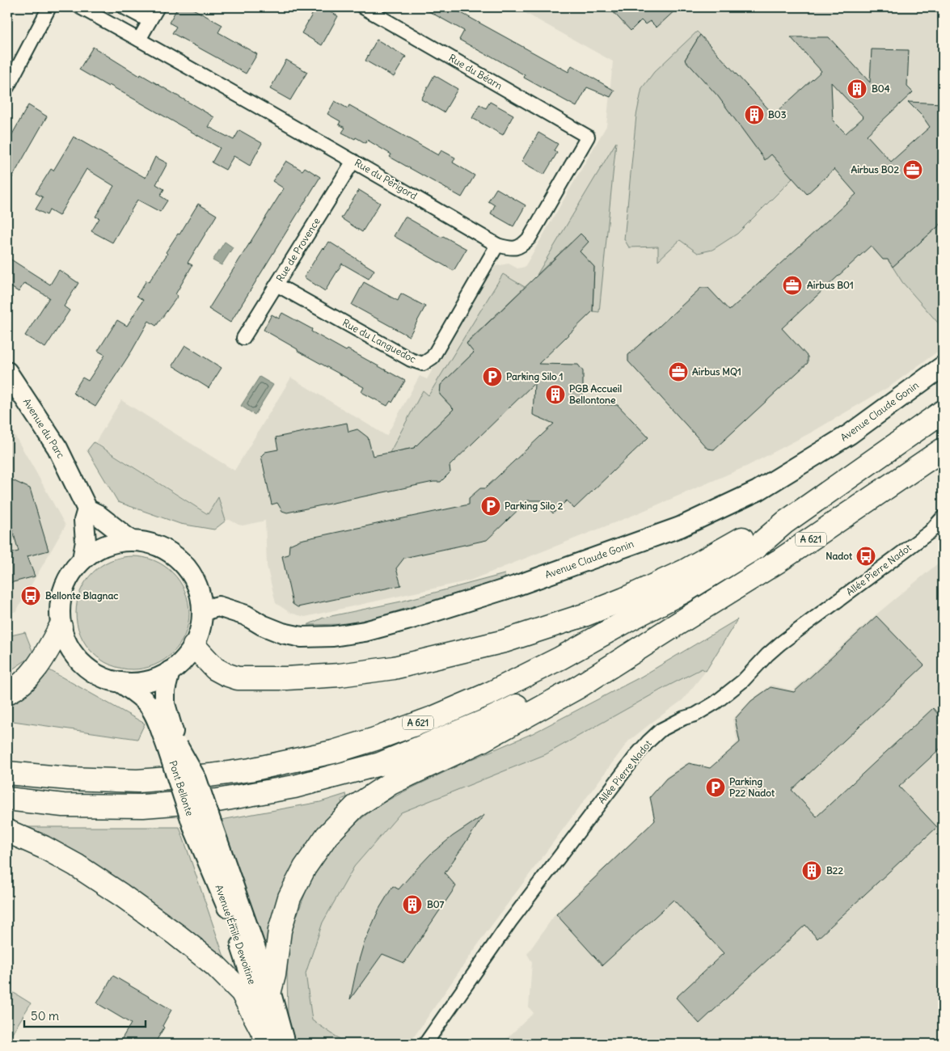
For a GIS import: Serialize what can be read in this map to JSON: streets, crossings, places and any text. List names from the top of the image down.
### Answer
{
  "streets": {
    "highway": ["A 621"],
    "main road": [
      "Avenue Claude Gonin",
      "Avenue du Parc",
      "Pont Bellonte",
      "Avenue Émile Dewoitine"
    ],
    "street": [
      "Rue du Béarn",
      "Rue du Périgord",
      "Rue de Provence",
      "Rue du Languedoc",
      "Allée Pierre Nadot"
    ]
  },
  "crossings": [
    ["Rue du Béarn", "Rue du Périgord"],
    ["Rue du Périgord", "Rue de Provence"],
    ["Rue du Périgord", "Rue du Languedoc"],
    ["Rue de Provence", "Rue du Languedoc"],
    ["Pont Bellonte", "Avenue Émile Dewoitine"]
  ],
  "places": {
    "building": [
      "B04",
      "B03",
      "PGB Accueil Bellontone",
      "B22",
      "B07"
    ],
    "office": ["Airbus B02", "Airbus B01", "Airbus MQ1"],
    "parking": ["Parking Silo 1", "Parking Silo 2", "Parking P22 Nadot"],
    "bus stop": ["Nadot", "Bellonte Blagnac"]
  },
  "scale_bar": "50 m"
}
